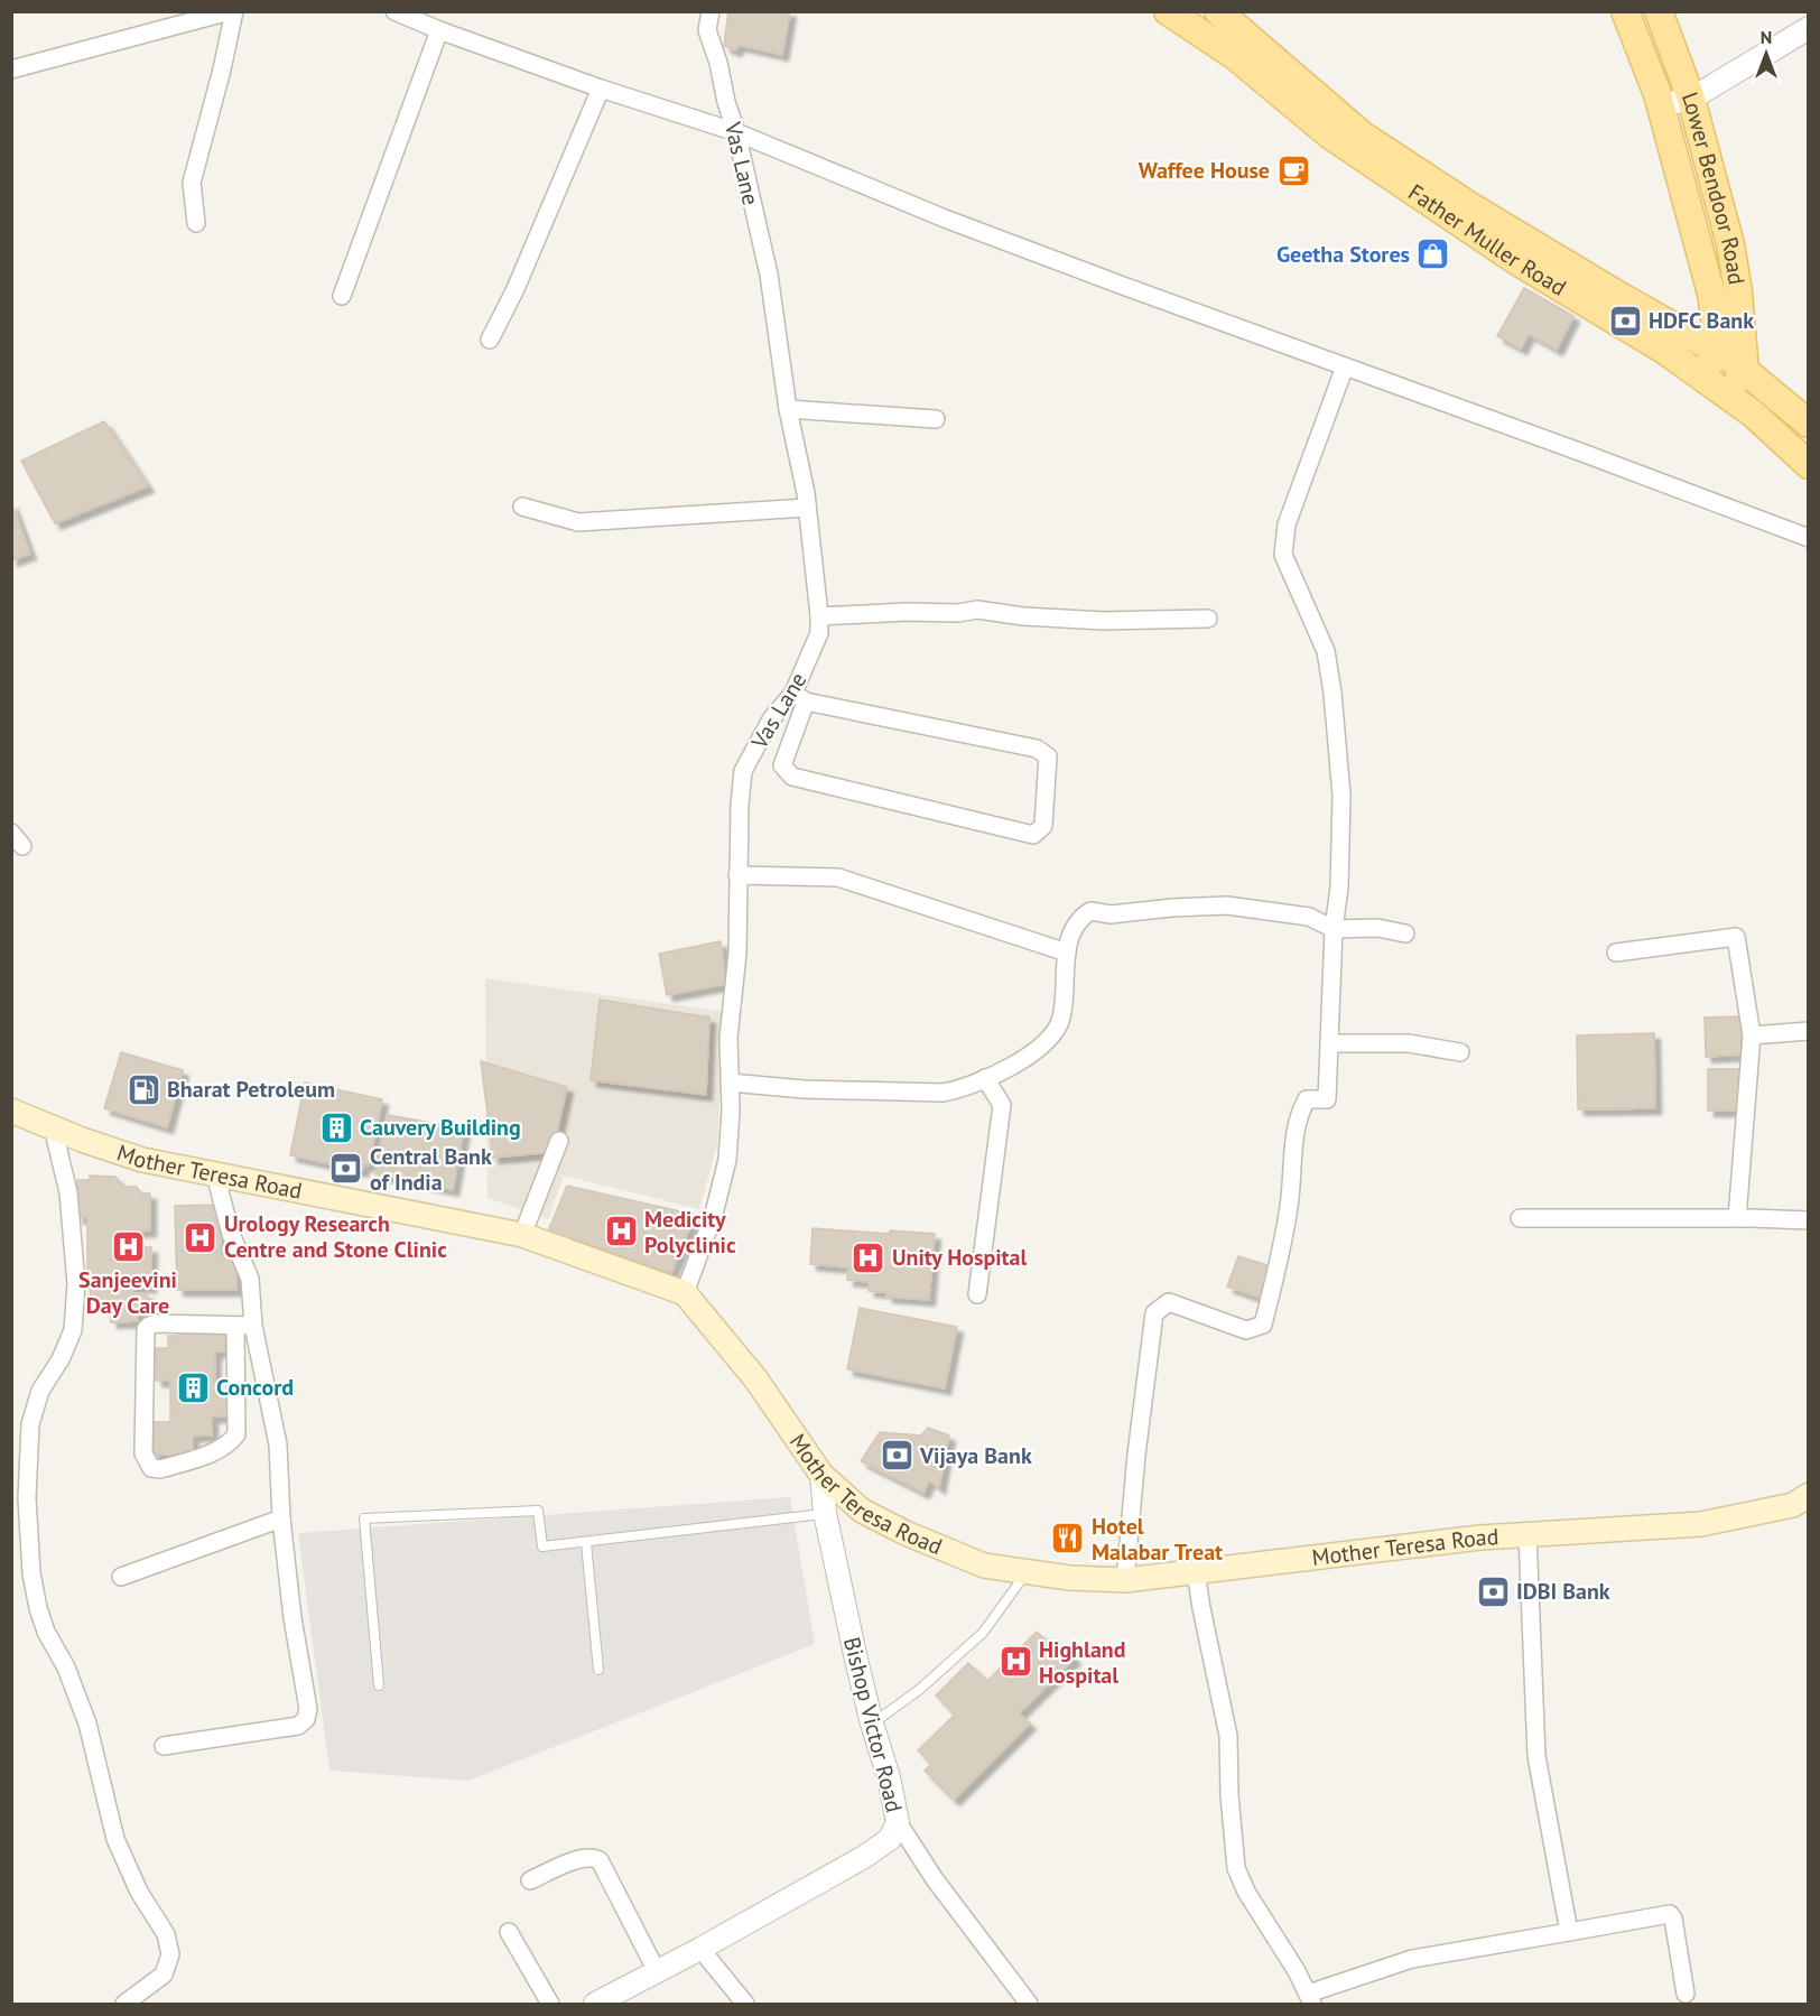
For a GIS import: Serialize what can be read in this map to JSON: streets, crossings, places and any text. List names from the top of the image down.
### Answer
{
  "streets": {
    "main road": ["Lower Bendoor Road", "Father Muller Road", "Mother Teresa Road"],
    "street": ["Vas Lane", "Bishop Victor Road"]
  },
  "crossings": [
    ["Vas Lane", "Mother Teresa Road"],
    ["Mother Teresa Road", "Bishop Victor Road"]
  ],
  "places": {
    "cafe": ["Waffee House"],
    "shop": ["Geetha Stores"],
    "bank": [
      "HDFC Bank",
      "Central Bank of India",
      "Vijaya Bank",
      "IDBI Bank"
    ],
    "fuel station": ["Bharat Petroleum"],
    "building": ["Cauvery Building", "Concord"],
    "hospital": [
      "Medicity Polyclinic",
      "Urology Research Centre and Stone Clinic",
      "Sanjeevini Day Care",
      "Unity Hospital",
      "Highland Hospital"
    ],
    "restaurant": ["Hotel Malabar Treat"]
  },
  "north": "top"
}
